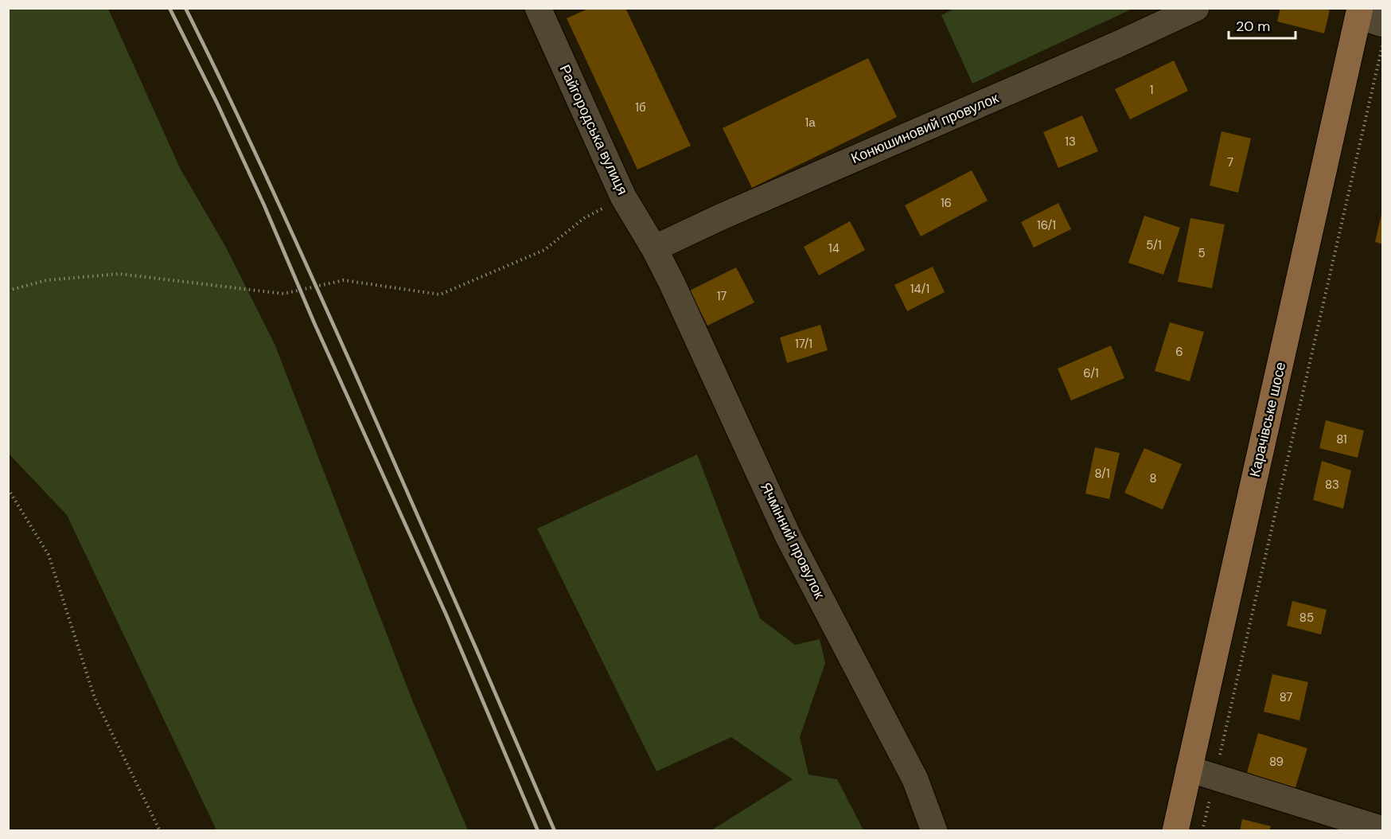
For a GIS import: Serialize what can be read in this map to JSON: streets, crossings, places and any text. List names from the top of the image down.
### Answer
{
  "streets": {
    "main road": ["Карачівське шосе"],
    "street": ["Конюшиновий провулок", "Райгородська вулиця", "Ячмінний провулок"]
  },
  "crossings": [
    ["Конюшиновий провулок", "Райгородська вулиця"],
    ["Конюшиновий провулок", "Ячмінний провулок"],
    ["Райгородська вулиця", "Ячмінний провулок"]
  ],
  "house_numbers": [
    "1",
    "1б",
    "1а",
    "13",
    "7",
    "16",
    "16/1",
    "5/1",
    "14",
    "5",
    "14/1",
    "17",
    "17/1",
    "6",
    "6/1",
    "81",
    "8/1",
    "8",
    "83",
    "85",
    "87",
    "89"
  ],
  "scale_bar": "20 m"
}
